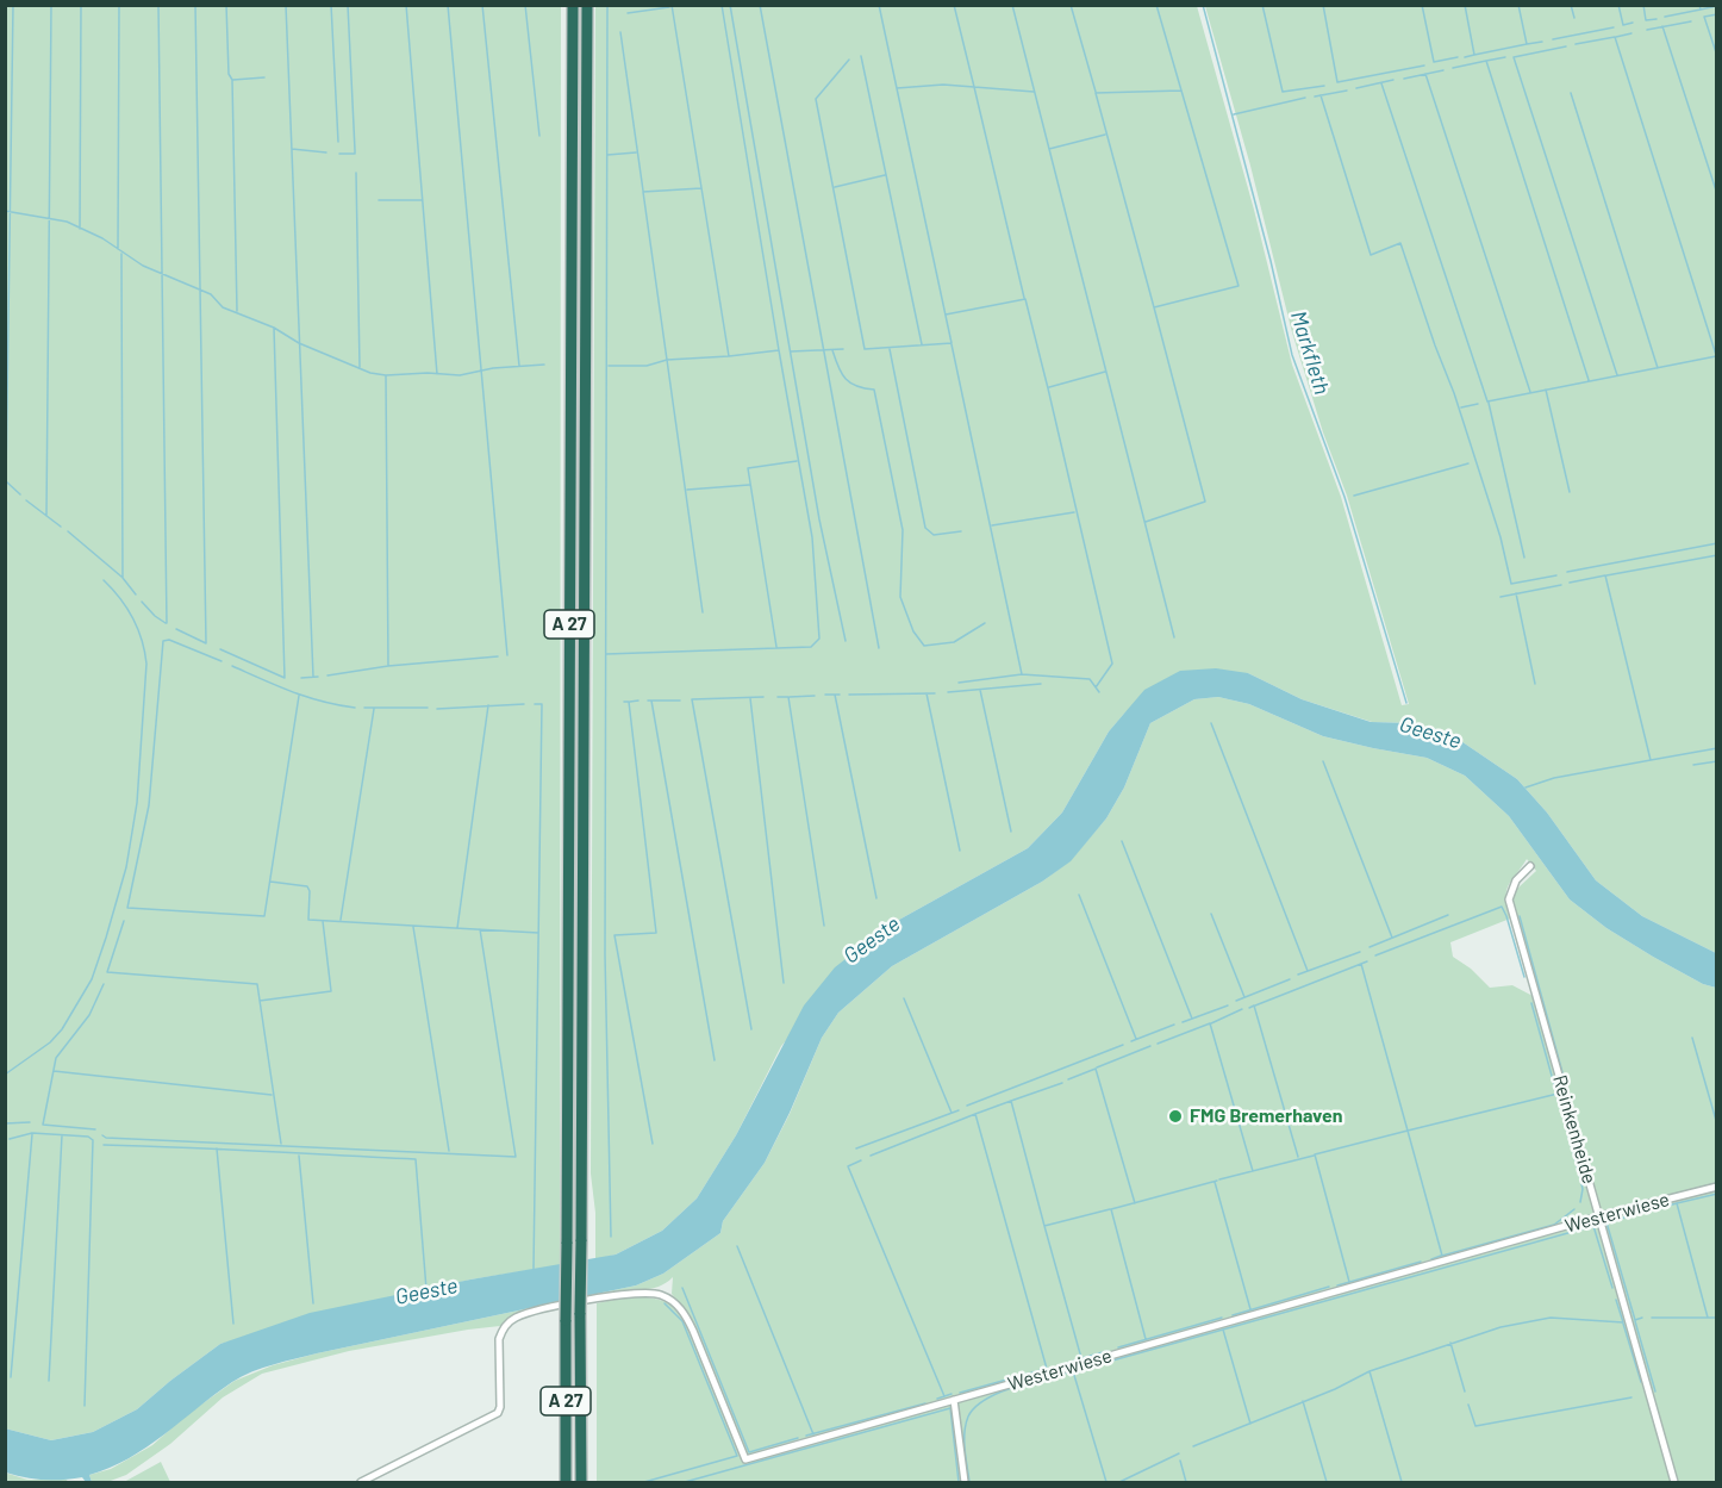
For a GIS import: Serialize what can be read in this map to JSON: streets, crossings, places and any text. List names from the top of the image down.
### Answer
{
  "streets": {
    "highway": ["A 27"],
    "street": ["Reinkenheide", "Westerwiese"]
  },
  "crossings": [
    ["Reinkenheide", "Westerwiese"]
  ],
  "water": ["Markfleth", "Geeste"],
  "places": ["FMG Bremerhaven"]
}
